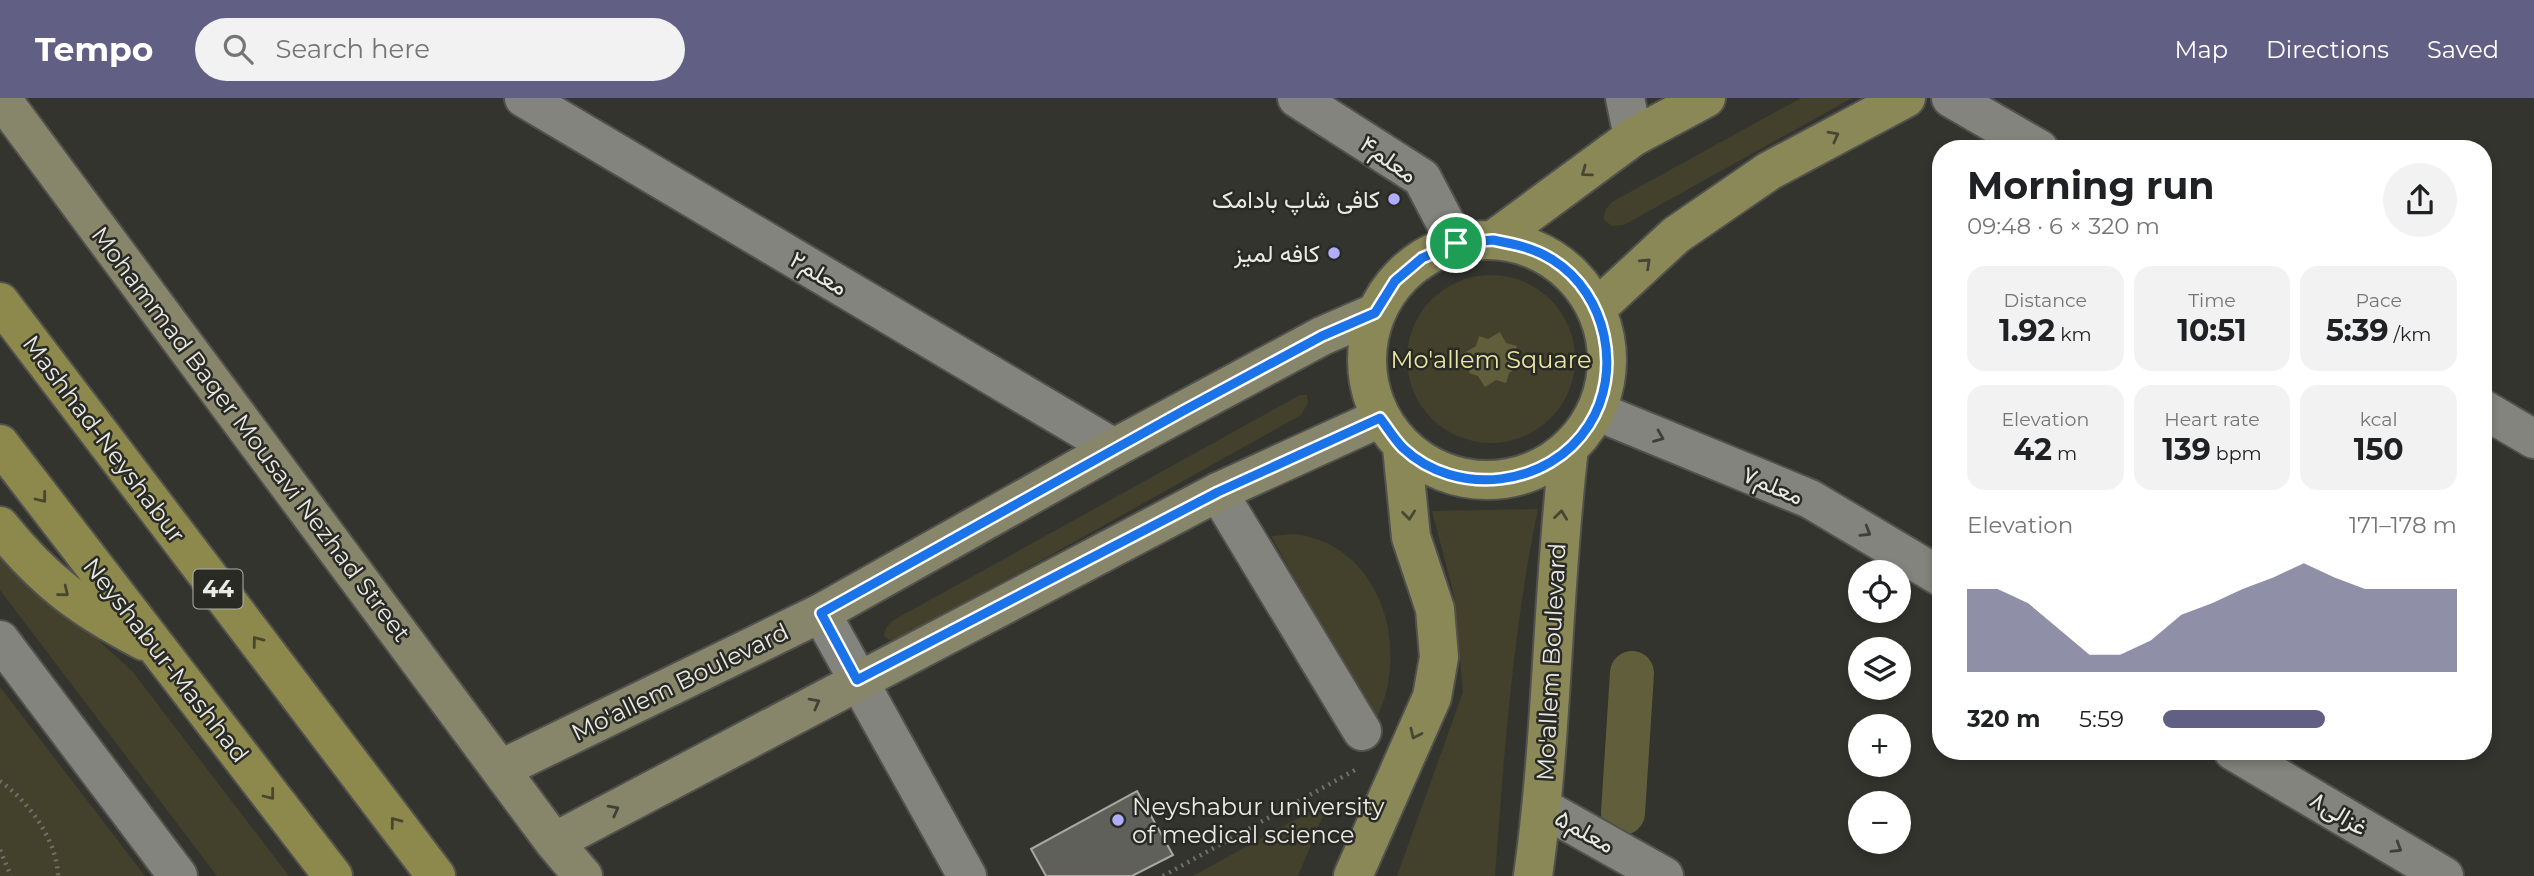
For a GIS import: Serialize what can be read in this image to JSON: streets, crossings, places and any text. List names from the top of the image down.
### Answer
{
  "streets": {
    "highway": ["Mashhad-Neyshabur", "44", "Neyshabur-Mashhad"],
    "main road": ["Mohammad Baqer Mousavi Nezhad Street", "Mo'allem Boulevard"],
    "street": [
      "معلم۴",
      "معلم۲",
      "معلم۷",
      "غزالی۸",
      "معلم۵"
    ]
  },
  "crossings": [
    ["معلم۴", "معلم۷"],
    ["معلم۴", "Mo'allem Boulevard"],
    ["معلم۲", "Mo'allem Boulevard"],
    ["Mohammad Baqer Mousavi Nezhad Street", "Mo'allem Boulevard"],
    ["معلم۷", "Mo'allem Boulevard"],
    ["Mo'allem Boulevard", "معلم۵"]
  ],
  "one_way": ["Mashhad-Neyshabur", "معلم۷", "غزالی۸"],
  "parks": ["Mo'allem Square"],
  "places": ["کافی شاپ بادامک", "کافه لمیز", "Neyshabur university of medical science"],
  "page": {
    "header": "Tempo",
    "search": "Search here",
    "nav": ["Map", "Directions", "Saved"],
    "heading": ["Morning run", "09:48 · 6 × 320 m"],
    "stats": [
      ["Distance", "1.92 km"],
      ["Time", "10:51"],
      ["Pace", "5:39 /km"],
      ["Elevation", "42 m"],
      ["Heart rate", "139 bpm"],
      ["kcal", "150"]
    ],
    "chart": ["Elevation", "171–178 m"],
    "map_buttons": ["+", "−"],
    "list": [
      {
        "name": "320 m",
        "note": "5:59"
      }
    ]
  }
}
